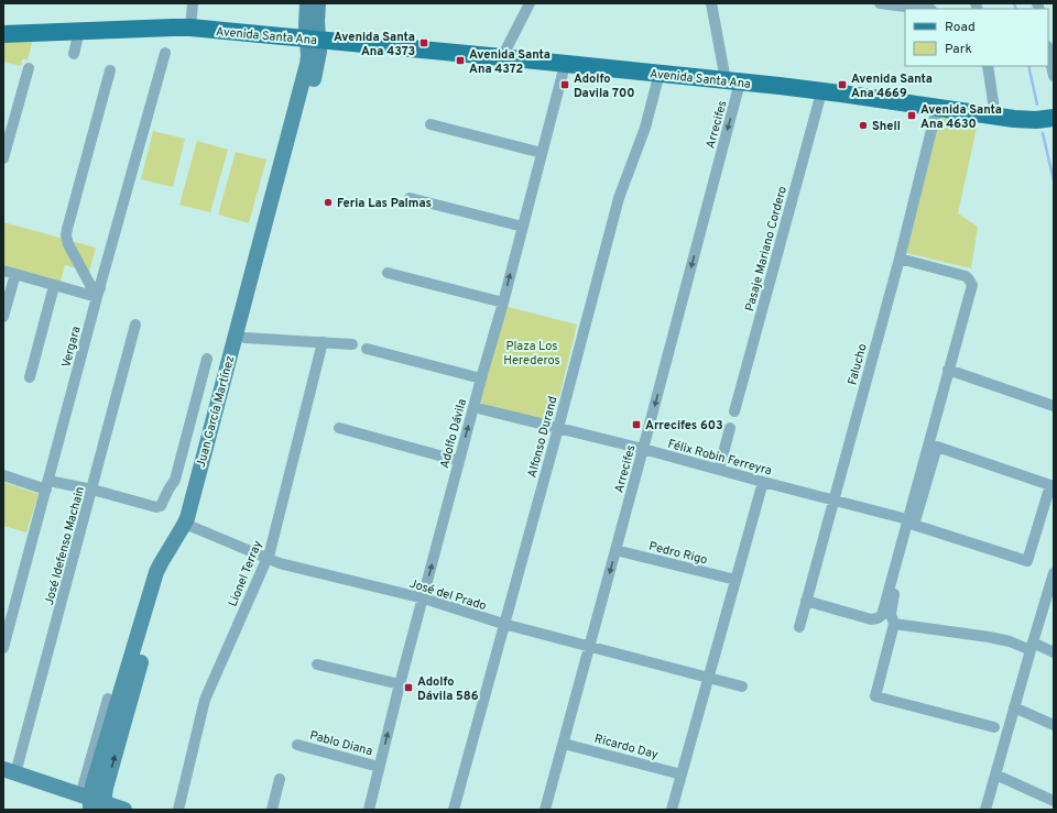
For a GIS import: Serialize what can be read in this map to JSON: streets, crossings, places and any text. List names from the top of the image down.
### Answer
{
  "streets": {
    "main road": ["Avenida Santa Ana", "Juan García Martínez"],
    "street": [
      "Arrecifes",
      "Pasaje Mariano Cordero",
      "Vergara",
      "Falucho",
      "Adolfo Dávila",
      "Alfonso Durand",
      "Félix Robin Ferreyra",
      "José Idefenso Machain",
      "Pedro Rigo",
      "Lionel Terray",
      "José del Prado",
      "Pablo Diana",
      "Ricardo Day"
    ]
  },
  "crossings": [
    ["Avenida Santa Ana", "Arrecifes"],
    ["Avenida Santa Ana", "Pasaje Mariano Cordero"],
    ["Avenida Santa Ana", "Falucho"],
    ["Avenida Santa Ana", "Juan García Martínez"],
    ["Avenida Santa Ana", "Adolfo Dávila"],
    ["Avenida Santa Ana", "Alfonso Durand"],
    ["Arrecifes", "Félix Robin Ferreyra"],
    ["Arrecifes", "Pedro Rigo"],
    ["Arrecifes", "José del Prado"],
    ["Arrecifes", "Ricardo Day"],
    ["Falucho", "Félix Robin Ferreyra"],
    ["Juan García Martínez", "José del Prado"],
    ["Adolfo Dávila", "Félix Robin Ferreyra"],
    ["Adolfo Dávila", "José del Prado"],
    ["Adolfo Dávila", "Pablo Diana"],
    ["Alfonso Durand", "Félix Robin Ferreyra"],
    ["Alfonso Durand", "José del Prado"],
    ["Lionel Terray", "José del Prado"]
  ],
  "one_way": ["Arrecifes", "Adolfo Dávila"],
  "parks": ["Plaza Los Herederos"],
  "places": {
    "transit": [
      "Avenida Santa Ana 4373",
      "Avenida Santa Ana 4372",
      "Adolfo Davila 700",
      "Avenida Santa Ana 4669",
      "Avenida Santa Ana 4630",
      "Arrecifes 603",
      "Adolfo Dávila 586"
    ],
    "other": ["Shell", "Feria Las Palmas"]
  },
  "legend": ["Road", "Park"]
}
